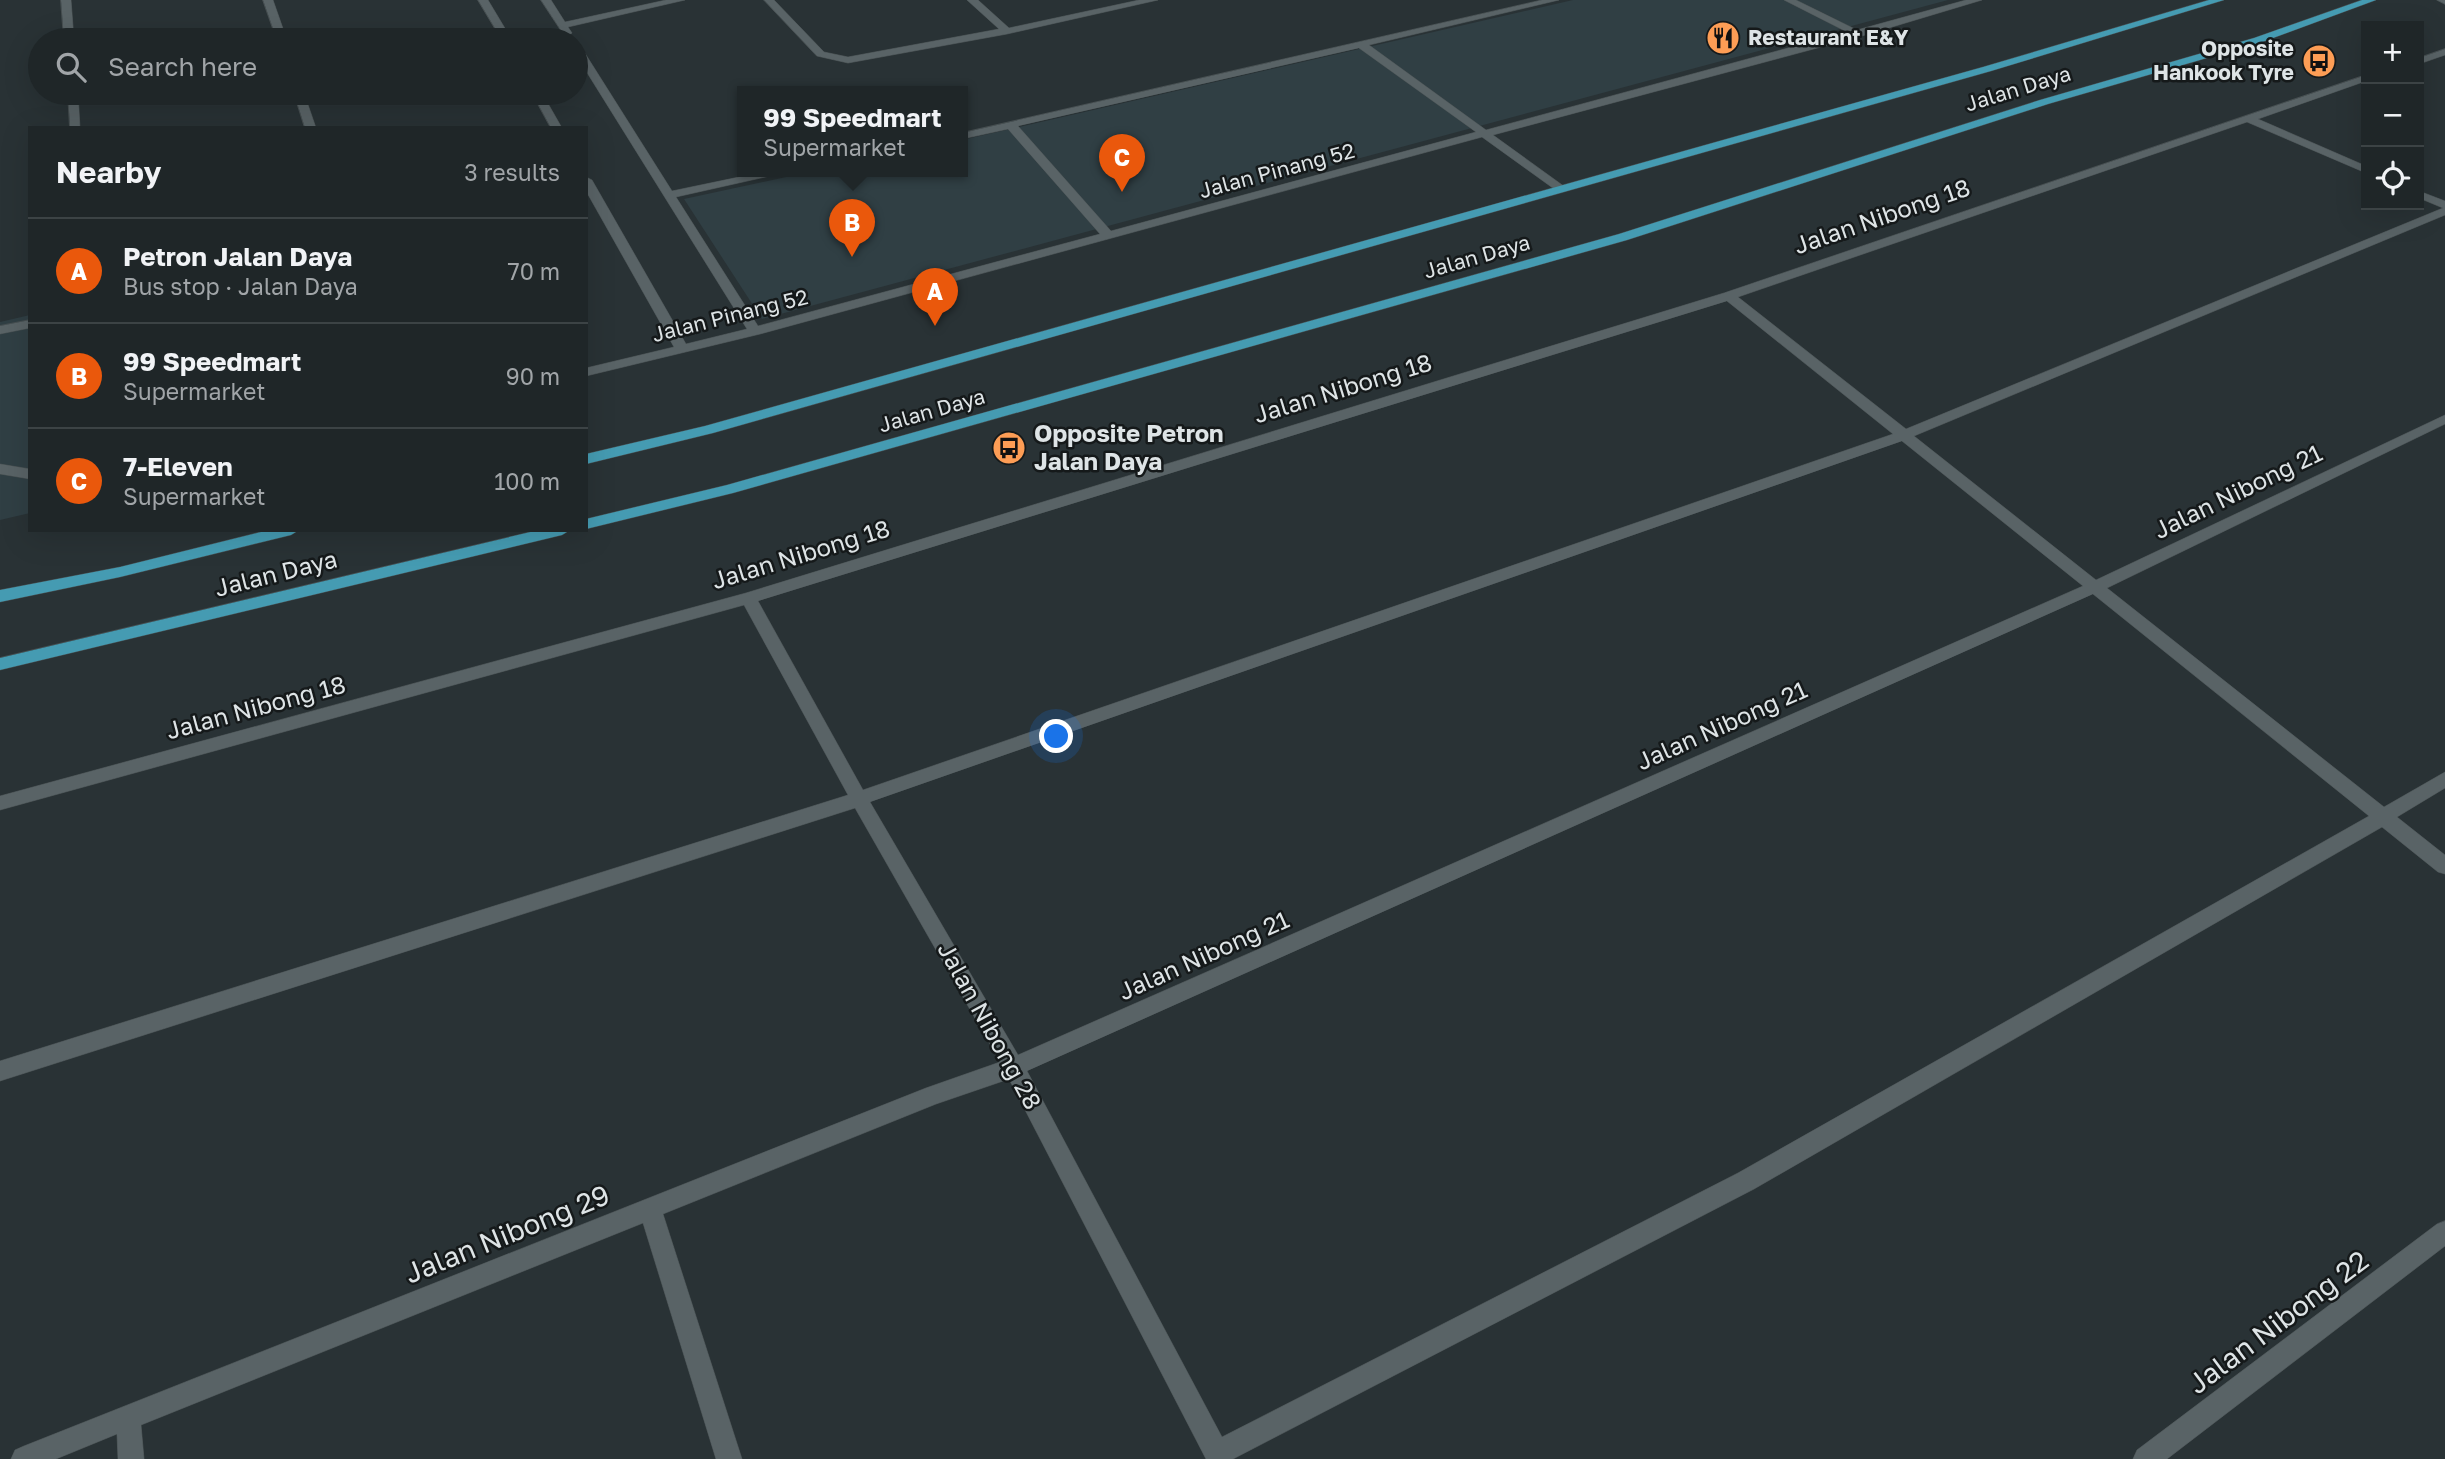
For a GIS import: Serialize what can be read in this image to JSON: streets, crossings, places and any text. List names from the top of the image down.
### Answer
{
  "streets": {
    "main road": ["Jalan Daya"],
    "street": [
      "Jalan Pinang 52",
      "Jalan Nibong 18",
      "Jalan Nibong 21",
      "Jalan Nibong 28",
      "Jalan Nibong 29",
      "Jalan Nibong 22"
    ]
  },
  "crossings": [
    ["Jalan Nibong 18", "Jalan Nibong 28"],
    ["Jalan Nibong 21", "Jalan Nibong 28"],
    ["Jalan Nibong 21", "Jalan Nibong 29"],
    ["Jalan Nibong 28", "Jalan Nibong 29"]
  ],
  "places": {
    "restaurant": ["Restaurant E&Y"],
    "bus stop": ["Opposite Hankook Tyre", "Opposite Petron Jalan Daya"]
  },
  "page": {
    "map_buttons": ["+", "−"],
    "search": "Search here",
    "popup": ["99 Speedmart", "Supermarket"],
    "heading": ["Nearby", "3 results"],
    "pins": ["C", "B", "A"],
    "list": [
      {
        "mark": "A",
        "name": "Petron Jalan Daya",
        "note": "Bus stop · Jalan Daya",
        "value": "70 m"
      },
      {
        "mark": "B",
        "name": "99 Speedmart",
        "note": "Supermarket",
        "value": "90 m"
      },
      {
        "mark": "C",
        "name": "7-Eleven",
        "note": "Supermarket",
        "value": "100 m"
      }
    ]
  }
}
